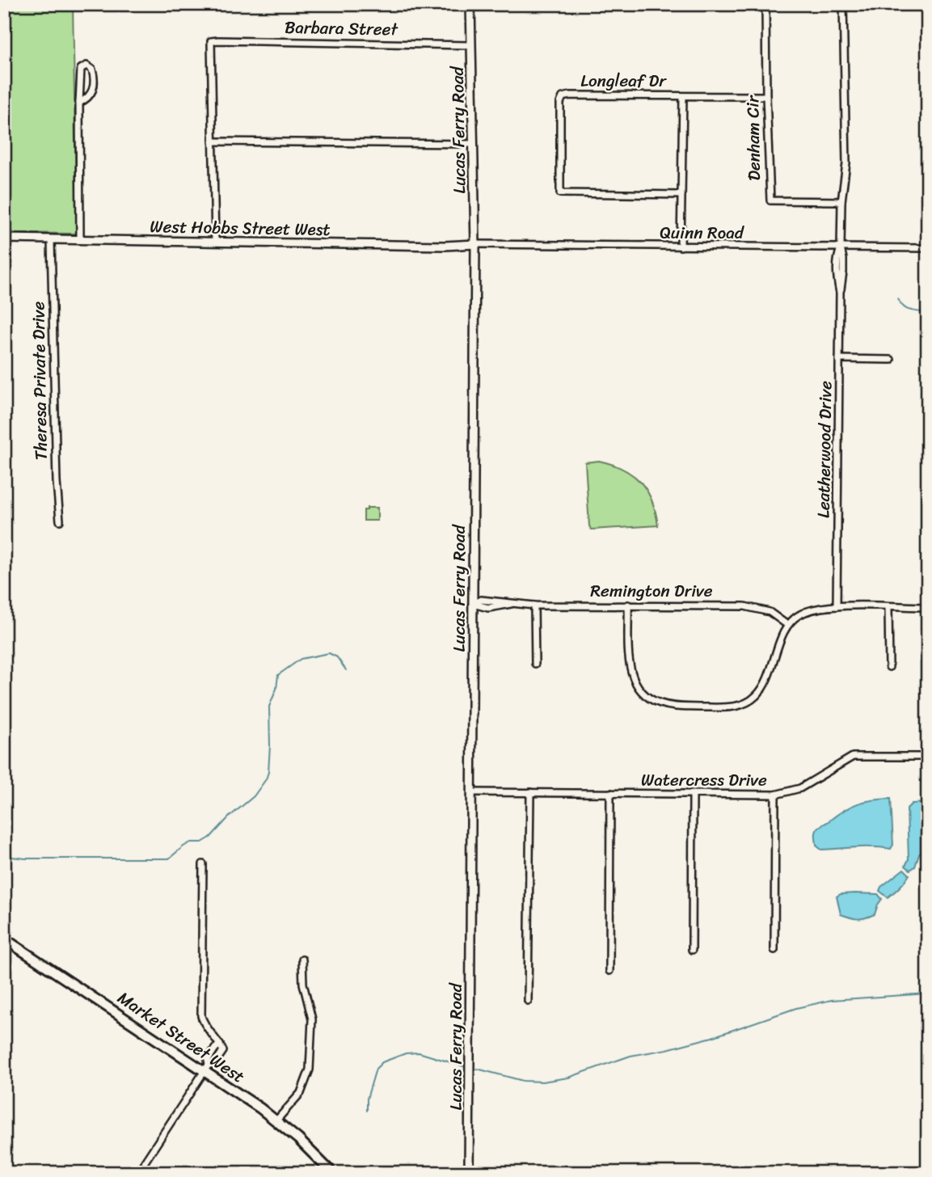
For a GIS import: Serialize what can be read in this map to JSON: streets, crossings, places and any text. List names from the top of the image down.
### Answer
{
  "streets": {
    "main road": ["Market Street West"],
    "street": [
      "Barbara Street",
      "Longleaf Dr",
      "Lucas Ferry Road",
      "Denham Cir",
      "West Hobbs Street West",
      "Quinn Road",
      "Theresa Private Drive",
      "Leatherwood Drive",
      "Remington Drive",
      "Watercress Drive"
    ]
  },
  "crossings": [
    ["Barbara Street", "Lucas Ferry Road"],
    ["Longleaf Dr", "Denham Cir"],
    ["Lucas Ferry Road", "West Hobbs Street West"],
    ["Lucas Ferry Road", "Quinn Road"],
    ["Lucas Ferry Road", "Remington Drive"],
    ["Lucas Ferry Road", "Watercress Drive"],
    ["West Hobbs Street West", "Quinn Road"],
    ["West Hobbs Street West", "Theresa Private Drive"],
    ["Quinn Road", "Leatherwood Drive"]
  ]
}
